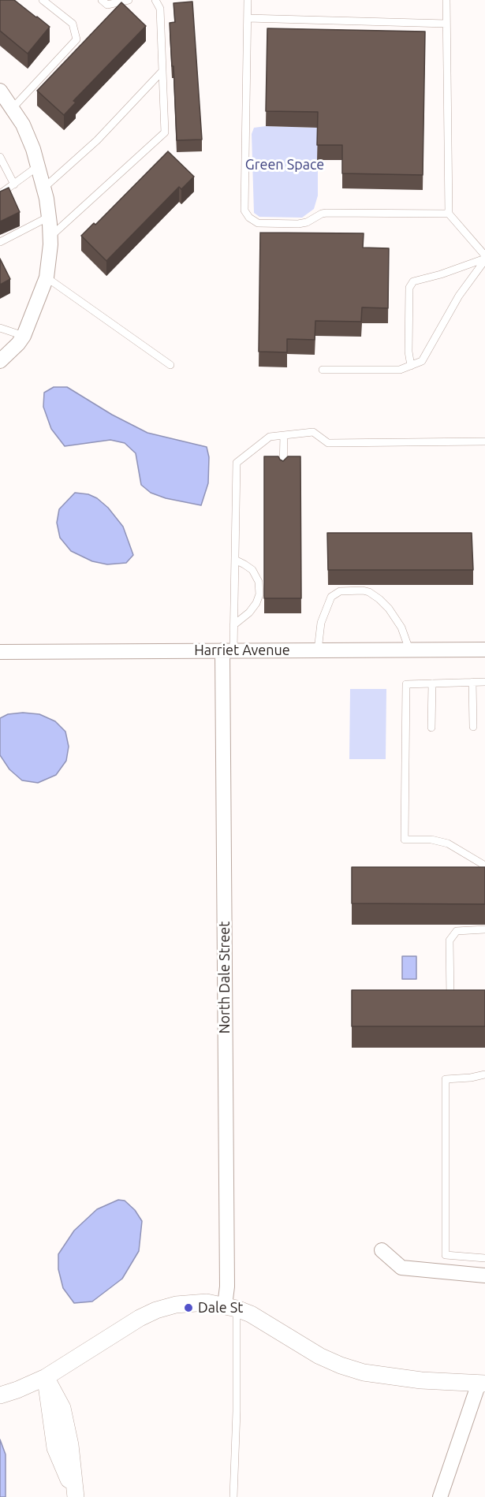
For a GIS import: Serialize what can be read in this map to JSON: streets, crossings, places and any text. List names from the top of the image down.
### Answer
{
  "streets": {
    "street": ["Harriet Avenue", "North Dale Street"]
  },
  "crossings": [
    ["Harriet Avenue", "North Dale Street"]
  ],
  "parks": ["Green Space"],
  "places": ["Dale St"]
}
